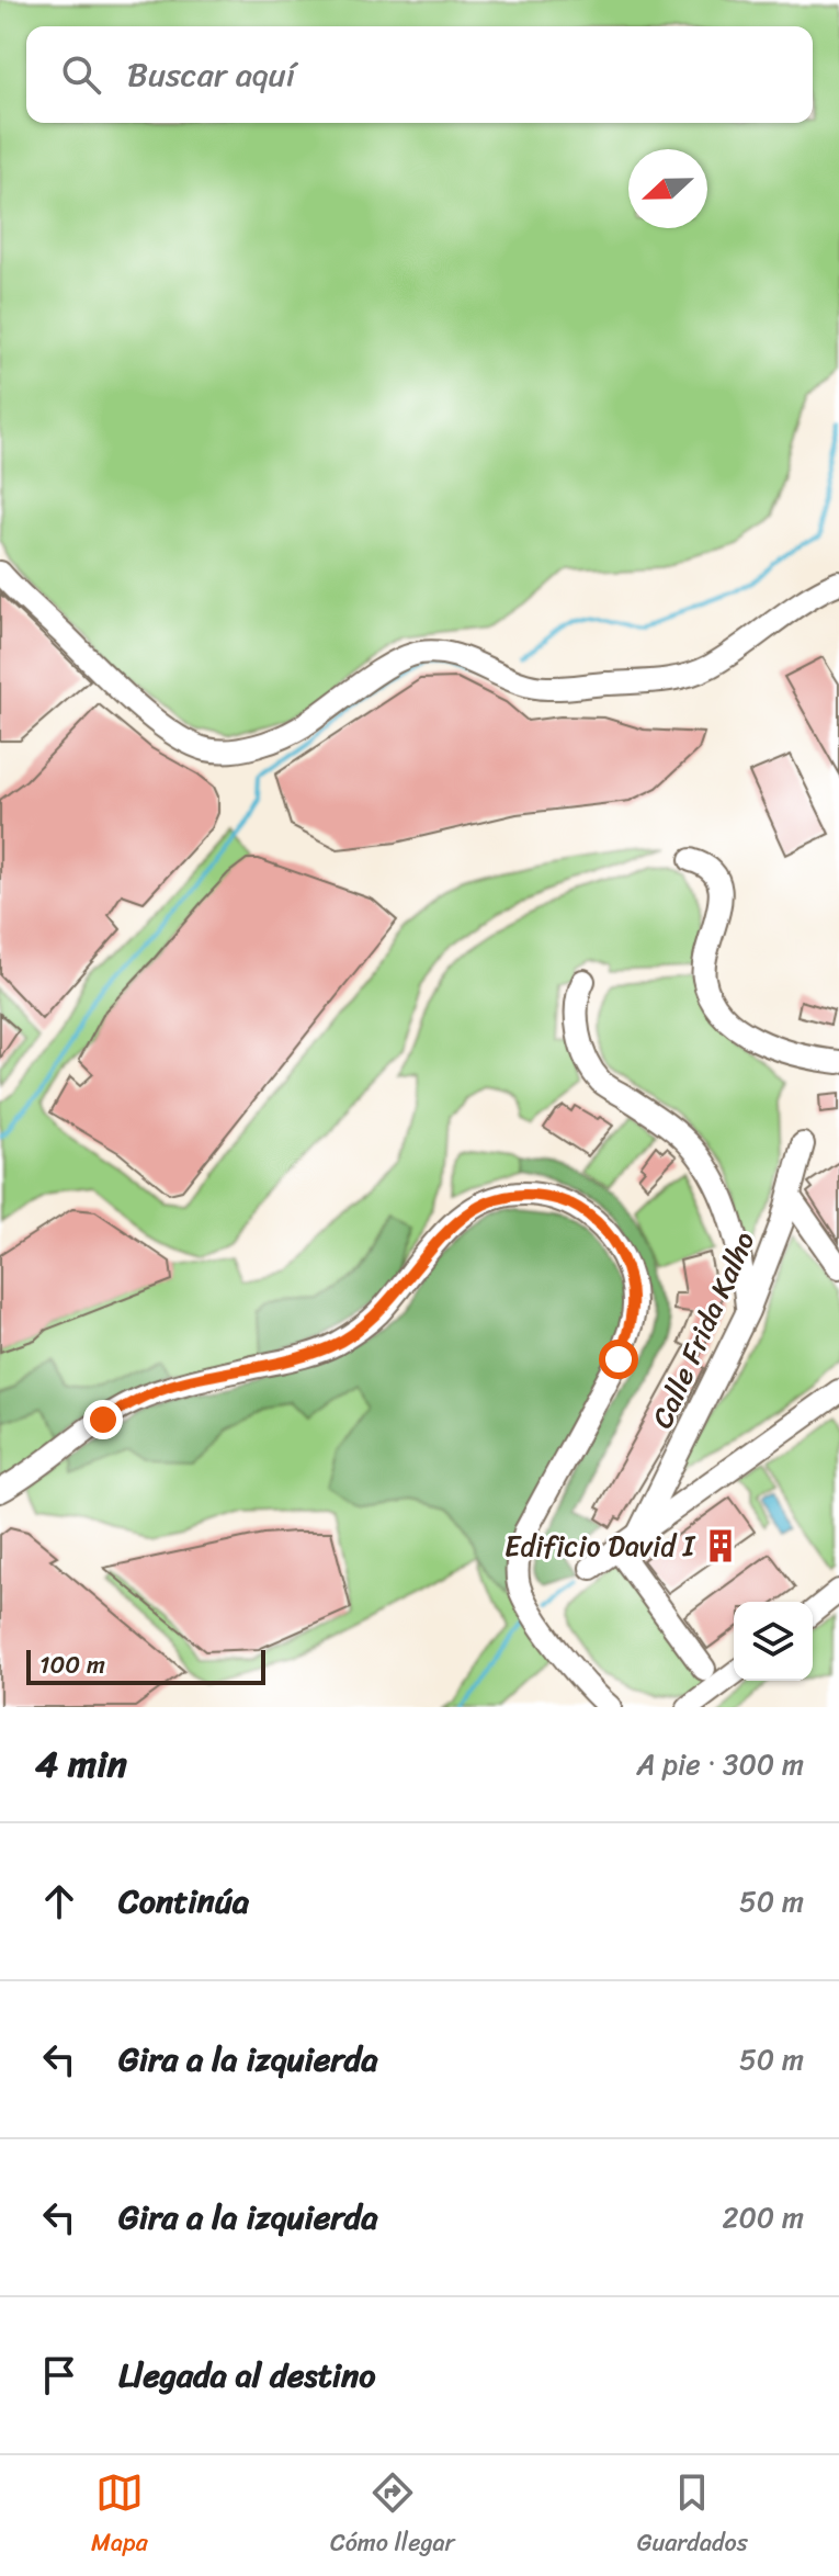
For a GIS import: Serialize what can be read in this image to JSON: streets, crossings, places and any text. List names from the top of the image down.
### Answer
{
  "streets": {
    "street": ["Calle Frida Kalho"]
  },
  "places": {
    "building": ["Edificio David I"]
  },
  "scale_bar": "100 m",
  "north": "left",
  "page": {
    "search": "Buscar aquí",
    "scale": "100 m",
    "heading": ["4 min", "A pie · 300 m"],
    "list": [
      ["Continúa", "50 m"],
      ["Gira a la izquierda", "50 m"],
      ["Gira a la izquierda", "200 m"],
      "Llegada al destino"
    ],
    "nav": ["Mapa", "Cómo llegar", "Guardados"]
  }
}
